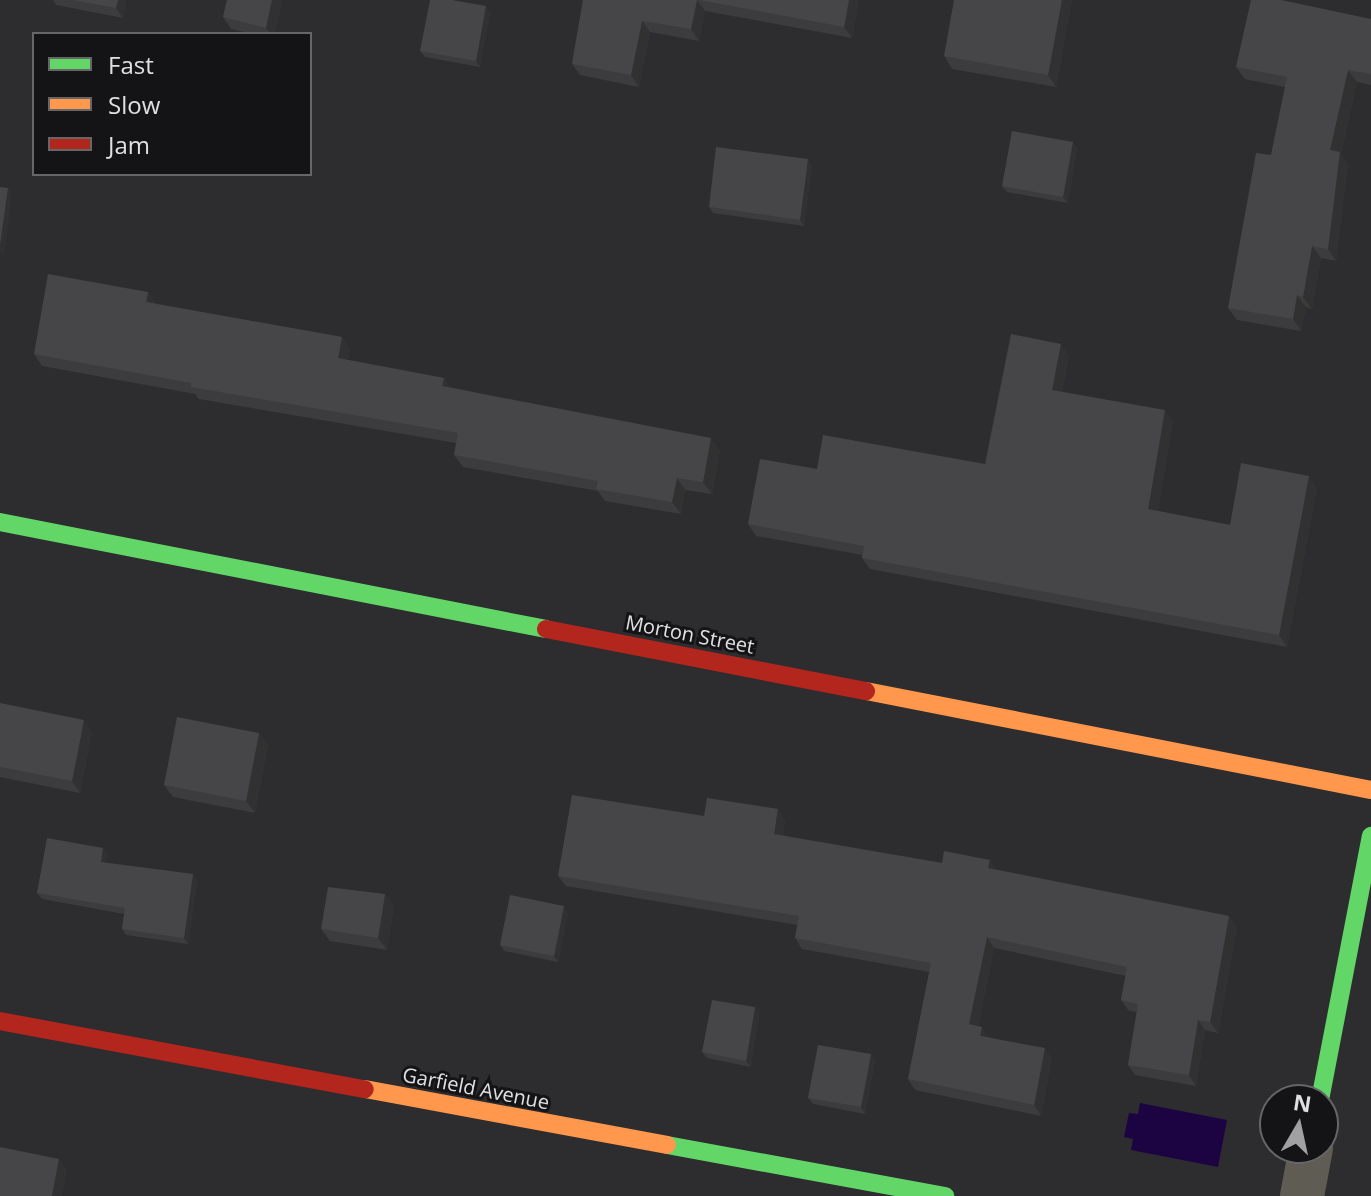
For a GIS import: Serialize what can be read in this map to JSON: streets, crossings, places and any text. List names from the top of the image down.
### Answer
{
  "streets": {
    "street": ["Morton Street", "Garfield Avenue"]
  },
  "legend": ["Fast", "Slow", "Jam"],
  "north": "top"
}
